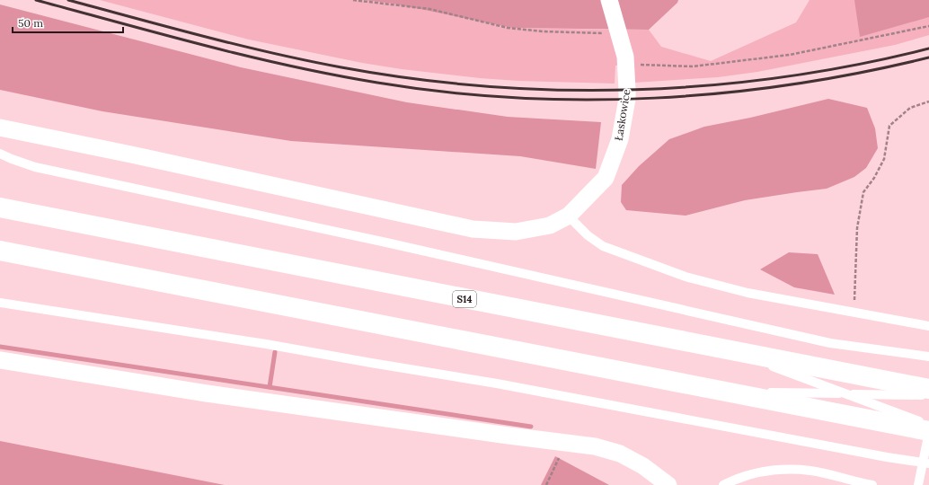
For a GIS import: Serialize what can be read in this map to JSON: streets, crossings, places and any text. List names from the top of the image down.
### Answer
{
  "streets": {
    "highway": ["S14"],
    "street": ["Łaskowice"]
  },
  "scale_bar": "50 m"
}
